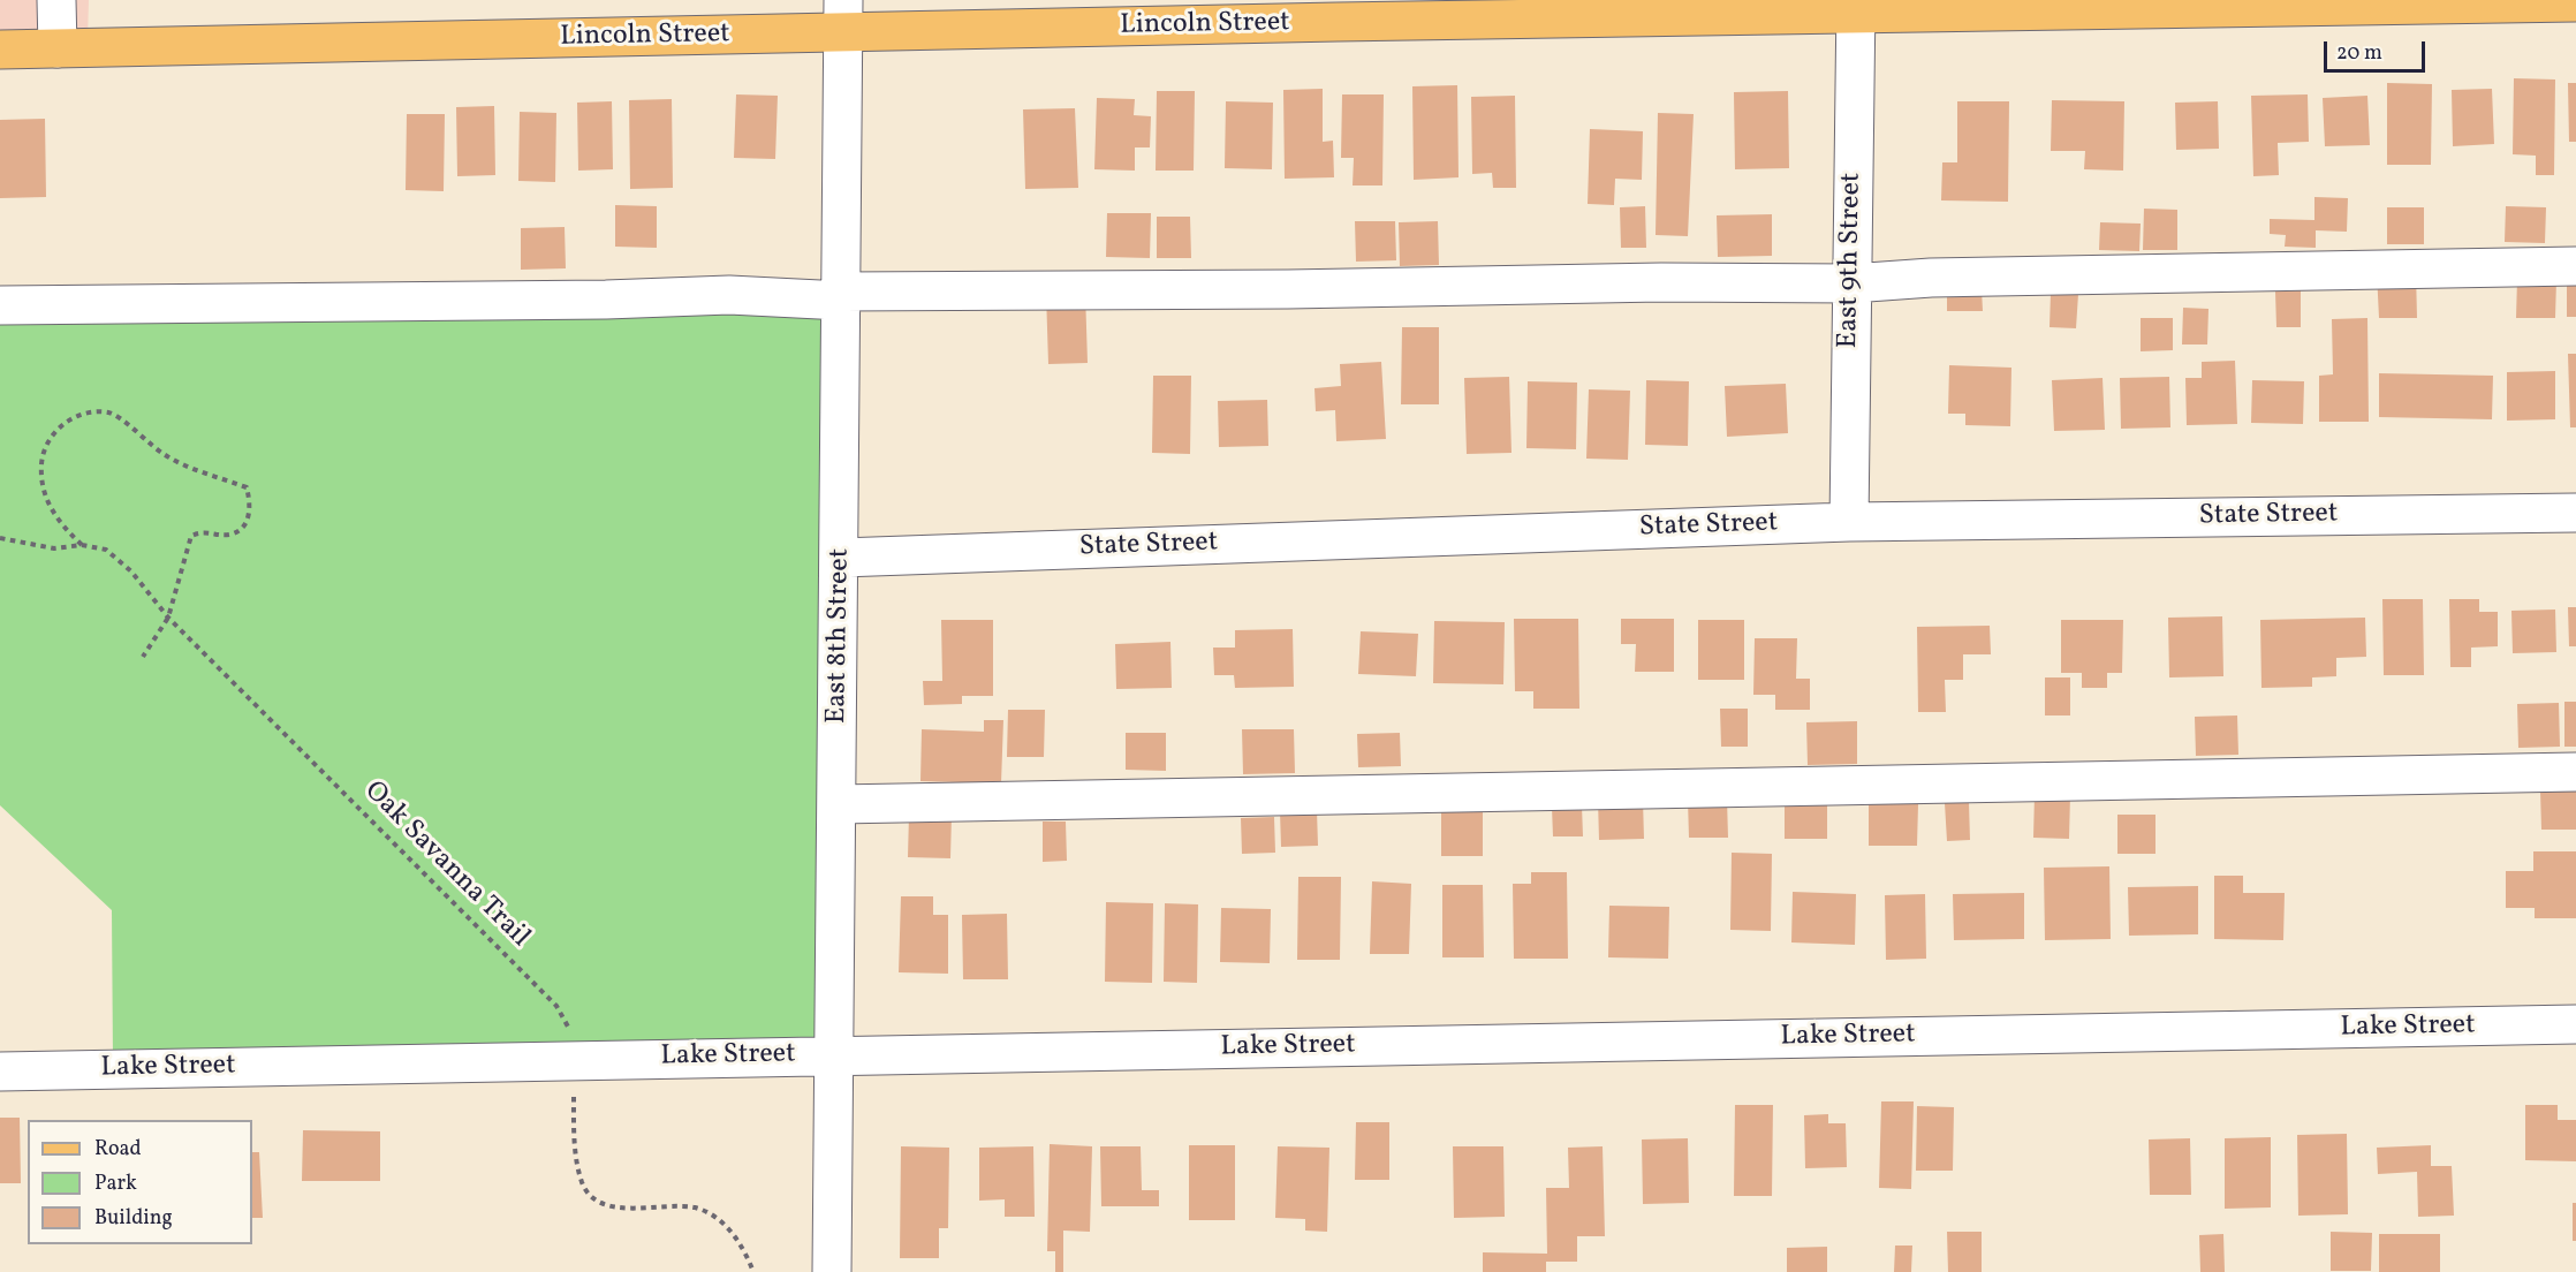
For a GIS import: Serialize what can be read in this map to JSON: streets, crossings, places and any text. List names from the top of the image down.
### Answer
{
  "streets": {
    "main road": ["Lincoln Street"],
    "street": [
      "East 9th Street",
      "State Street",
      "East 8th Street",
      "Lake Street"
    ],
    "path": ["Oak Savanna Trail"]
  },
  "crossings": [
    ["Lincoln Street", "East 9th Street"],
    ["Lincoln Street", "East 8th Street"],
    ["East 9th Street", "State Street"],
    ["State Street", "East 8th Street"],
    ["East 8th Street", "Lake Street"],
    ["Oak Savanna Trail", "Lake Street"]
  ],
  "legend": ["Road", "Park", "Building"],
  "scale_bar": "20 m"
}
